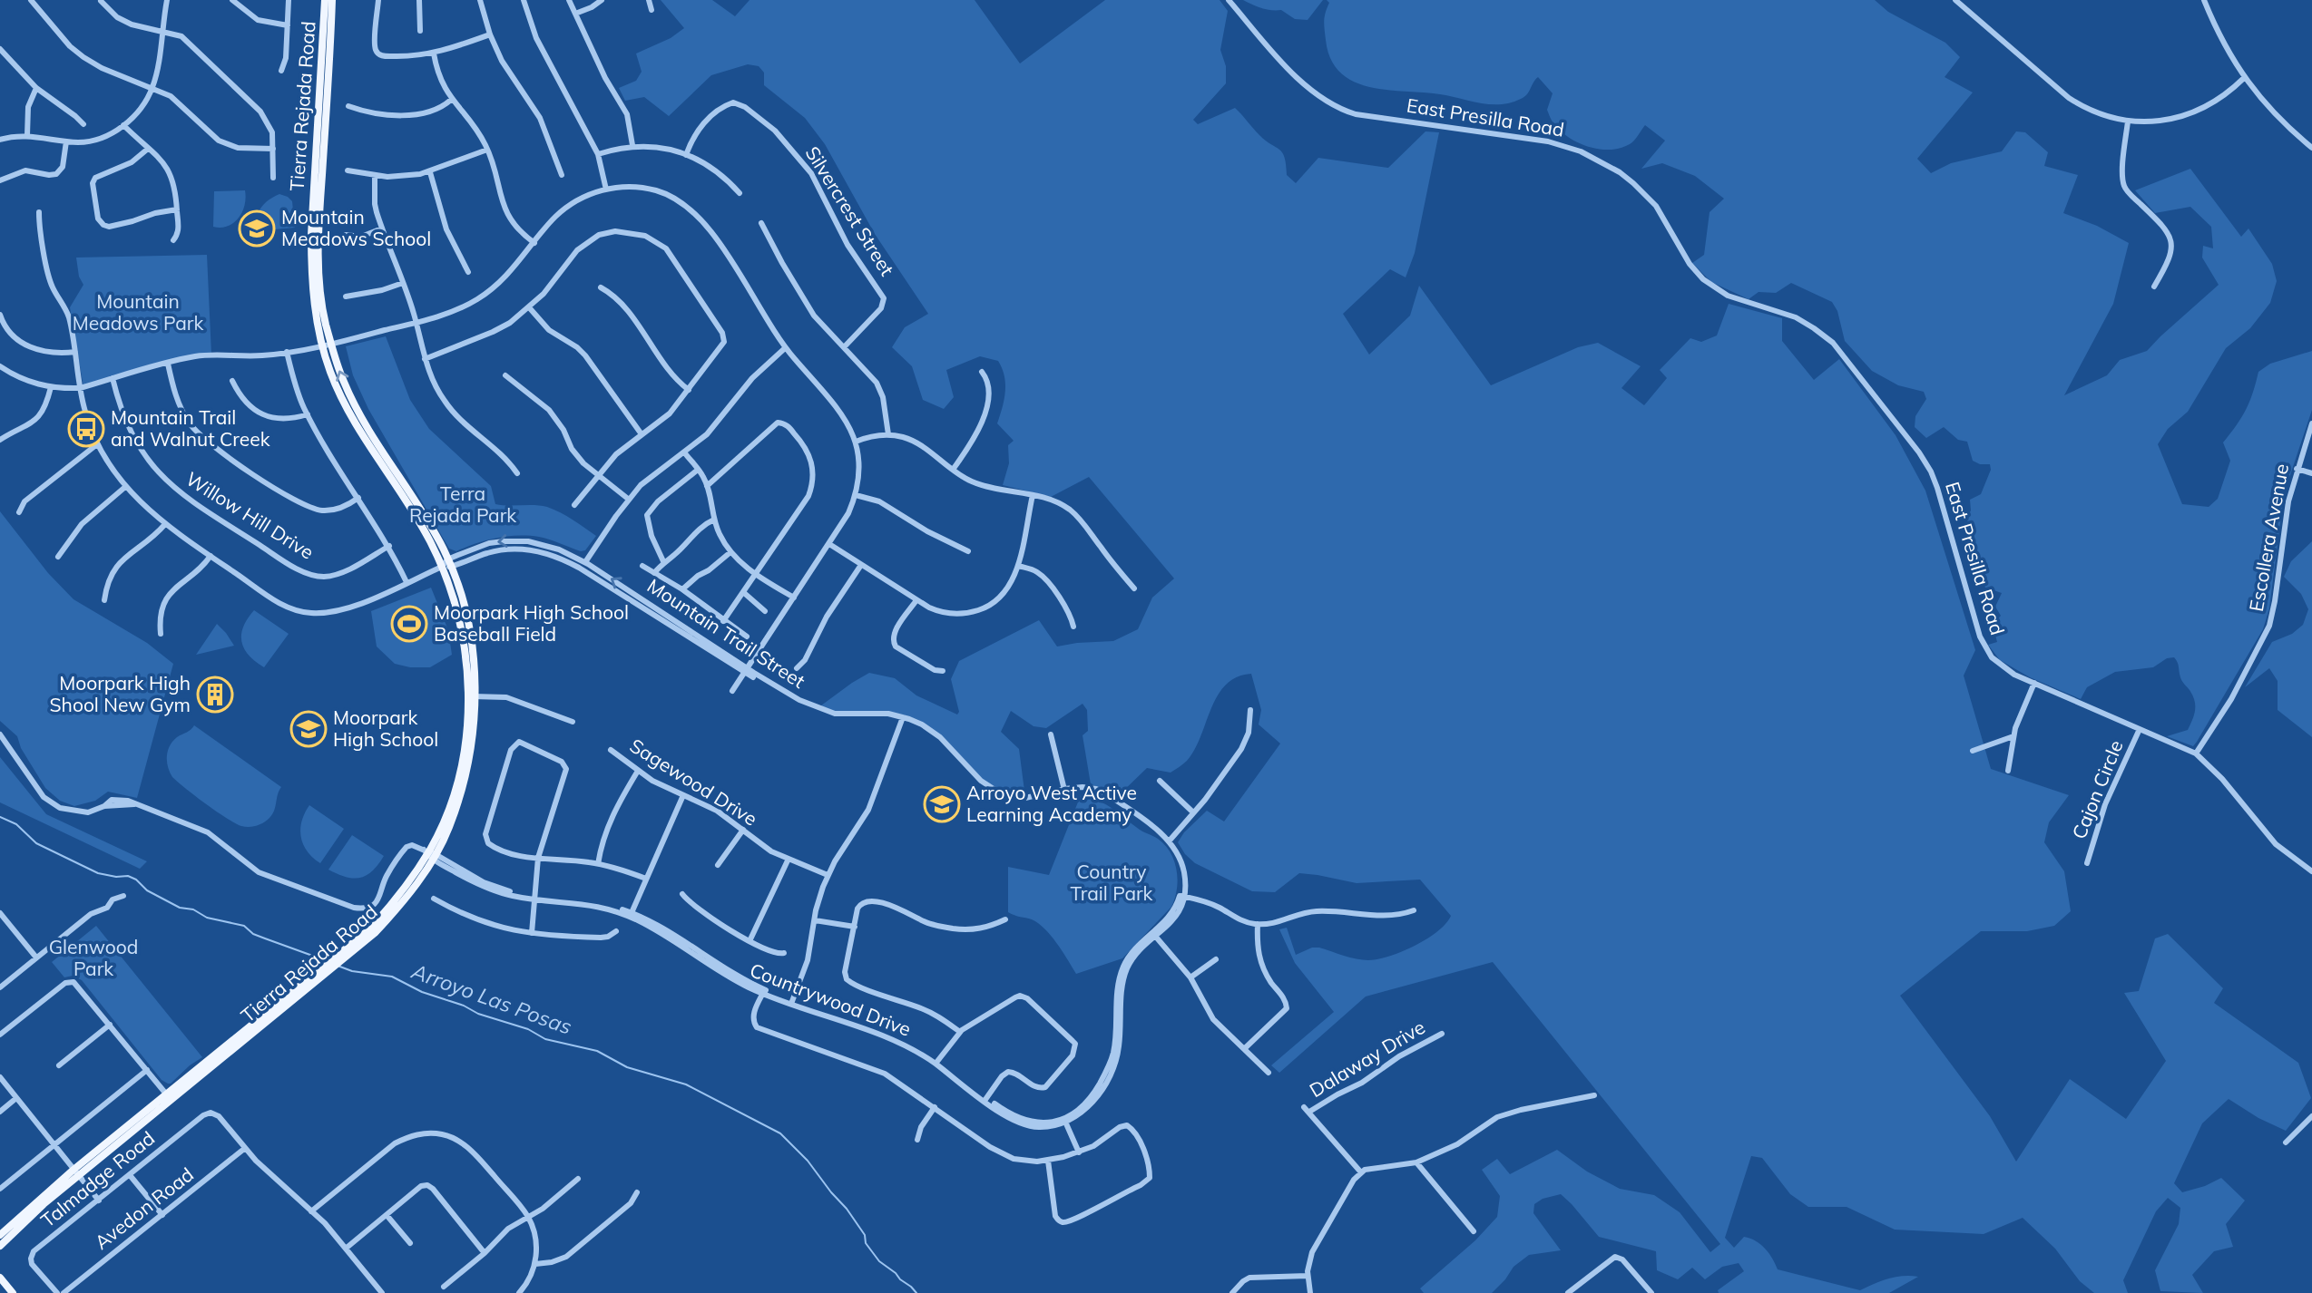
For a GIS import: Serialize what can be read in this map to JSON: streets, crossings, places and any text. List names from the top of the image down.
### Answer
{
  "streets": {
    "main road": ["Tierra Rejada Road"],
    "street": [
      "East Presilla Road",
      "Silvercrest Street",
      "Willow Hill Drive",
      "Escollera Avenue",
      "Mountain Trail Street",
      "Sagewood Drive",
      "Cajon Circle",
      "Countrywood Drive",
      "Dalaway Drive",
      "Talmadge Road",
      "Avedon Road"
    ]
  },
  "crossings": [
    ["Tierra Rejada Road", "Mountain Trail Street"],
    ["Tierra Rejada Road", "Countrywood Drive"],
    ["East Presilla Road", "Escollera Avenue"],
    ["East Presilla Road", "Cajon Circle"],
    ["Talmadge Road", "Avedon Road"]
  ],
  "water": ["Arroyo Las Posas"],
  "parks": [
    "Mountain Meadows Park",
    "Terra Rejada Park",
    "Country Trail Park",
    "Glenwood Park"
  ],
  "places": {
    "school or university": ["Mountain Meadows School", "Moorpark High School", "Arroyo West Active Learning Academy"],
    "bus stop": ["Mountain Trail and Walnut Creek"],
    "sports": ["Moorpark High School Baseball Field"],
    "building": ["Moorpark High Shool New Gym"]
  }
}
